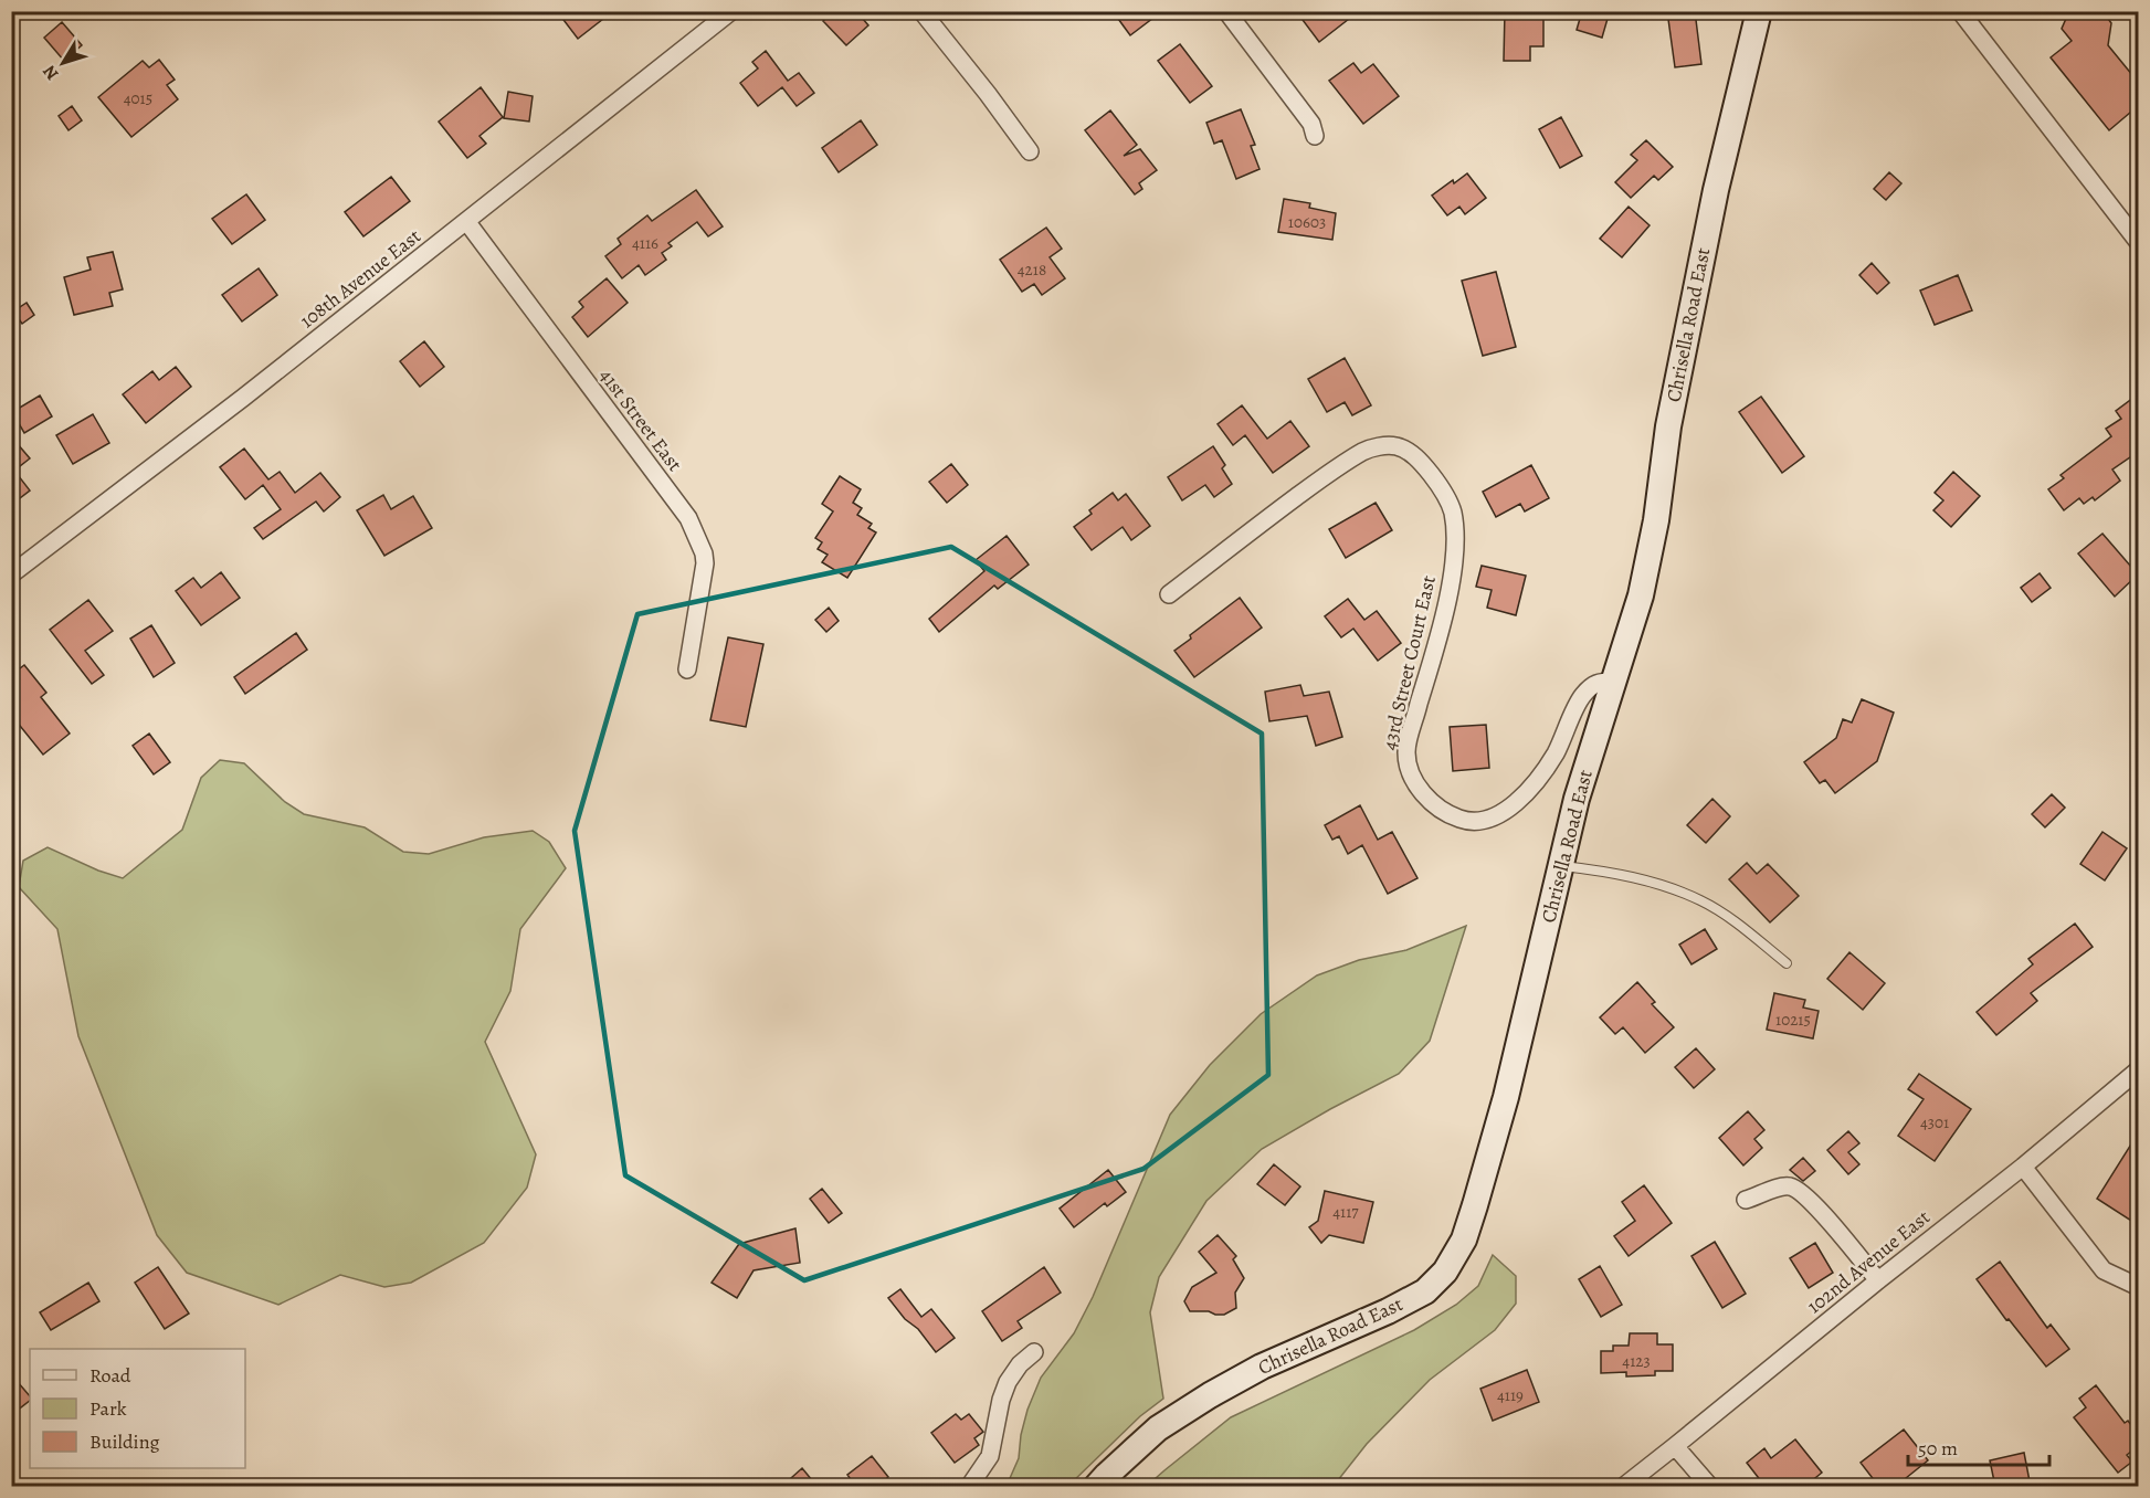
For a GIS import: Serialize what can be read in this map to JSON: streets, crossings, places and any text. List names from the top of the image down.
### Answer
{
  "streets": {
    "street": [
      "108th Avenue East",
      "Chrisella Road East",
      "41st Street East",
      "43rd Street Court East",
      "102nd Avenue East"
    ]
  },
  "crossings": [
    ["108th Avenue East", "41st Street East"],
    ["Chrisella Road East", "43rd Street Court East"]
  ],
  "house_numbers": [
    "4015",
    "10603",
    "4116",
    "4218",
    "10215",
    "4301",
    "4117",
    "4123",
    "4119"
  ],
  "legend": ["Road", "Park", "Building"],
  "scale_bar": "50 m",
  "north": "bottom left"
}
